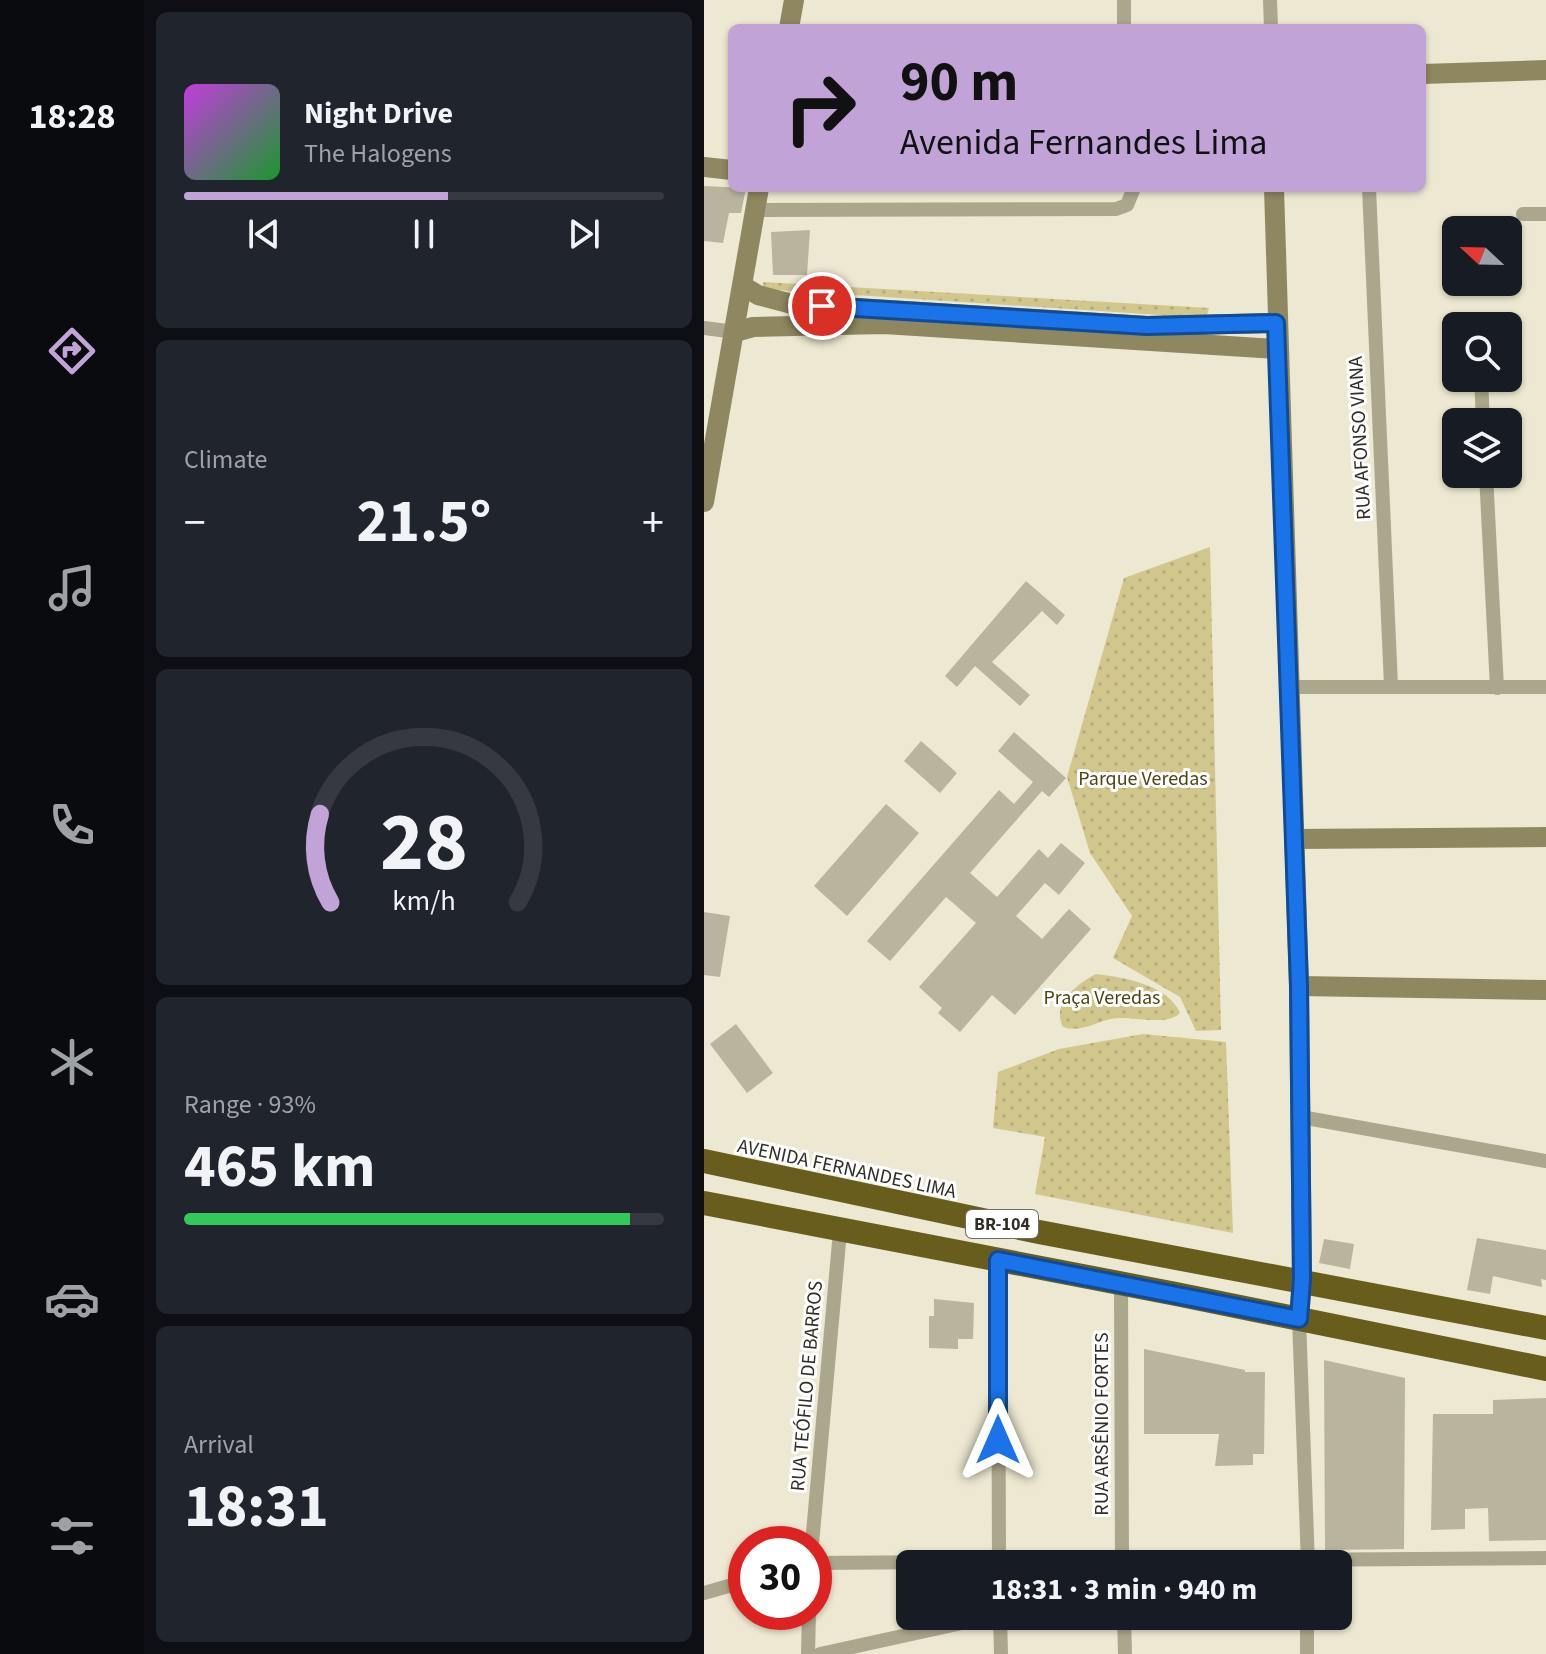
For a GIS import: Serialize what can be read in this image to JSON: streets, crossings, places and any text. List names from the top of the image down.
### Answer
{
  "streets": {
    "highway": ["AVENIDA FERNANDES LIMA", "BR-104"],
    "street": ["RUA AFONSO VIANA", "RUA TEÓFILO DE BARROS", "RUA ARSÊNIO FORTES"]
  },
  "crossings": [
    ["BR-104", "RUA TEÓFILO DE BARROS"],
    ["BR-104", "RUA ARSÊNIO FORTES"]
  ],
  "parks": ["Parque Veredas", "Praça Veredas"],
  "north": "left",
  "page": {
    "tabs": "18:28",
    "turn": ["90 m", "Avenida Fernandes Lima"],
    "song": ["Night Drive", "The Halogens"],
    "tile": [
      "Climate",
      ["Range · 93%", "465 km"],
      ["Arrival", "18:31"]
    ],
    "heat": ["−", "21.5°", "+"],
    "limit": "30",
    "trip": "18:31 · 3 min · 940 m",
    "gauge": ["28", "km/h"]
  }
}
